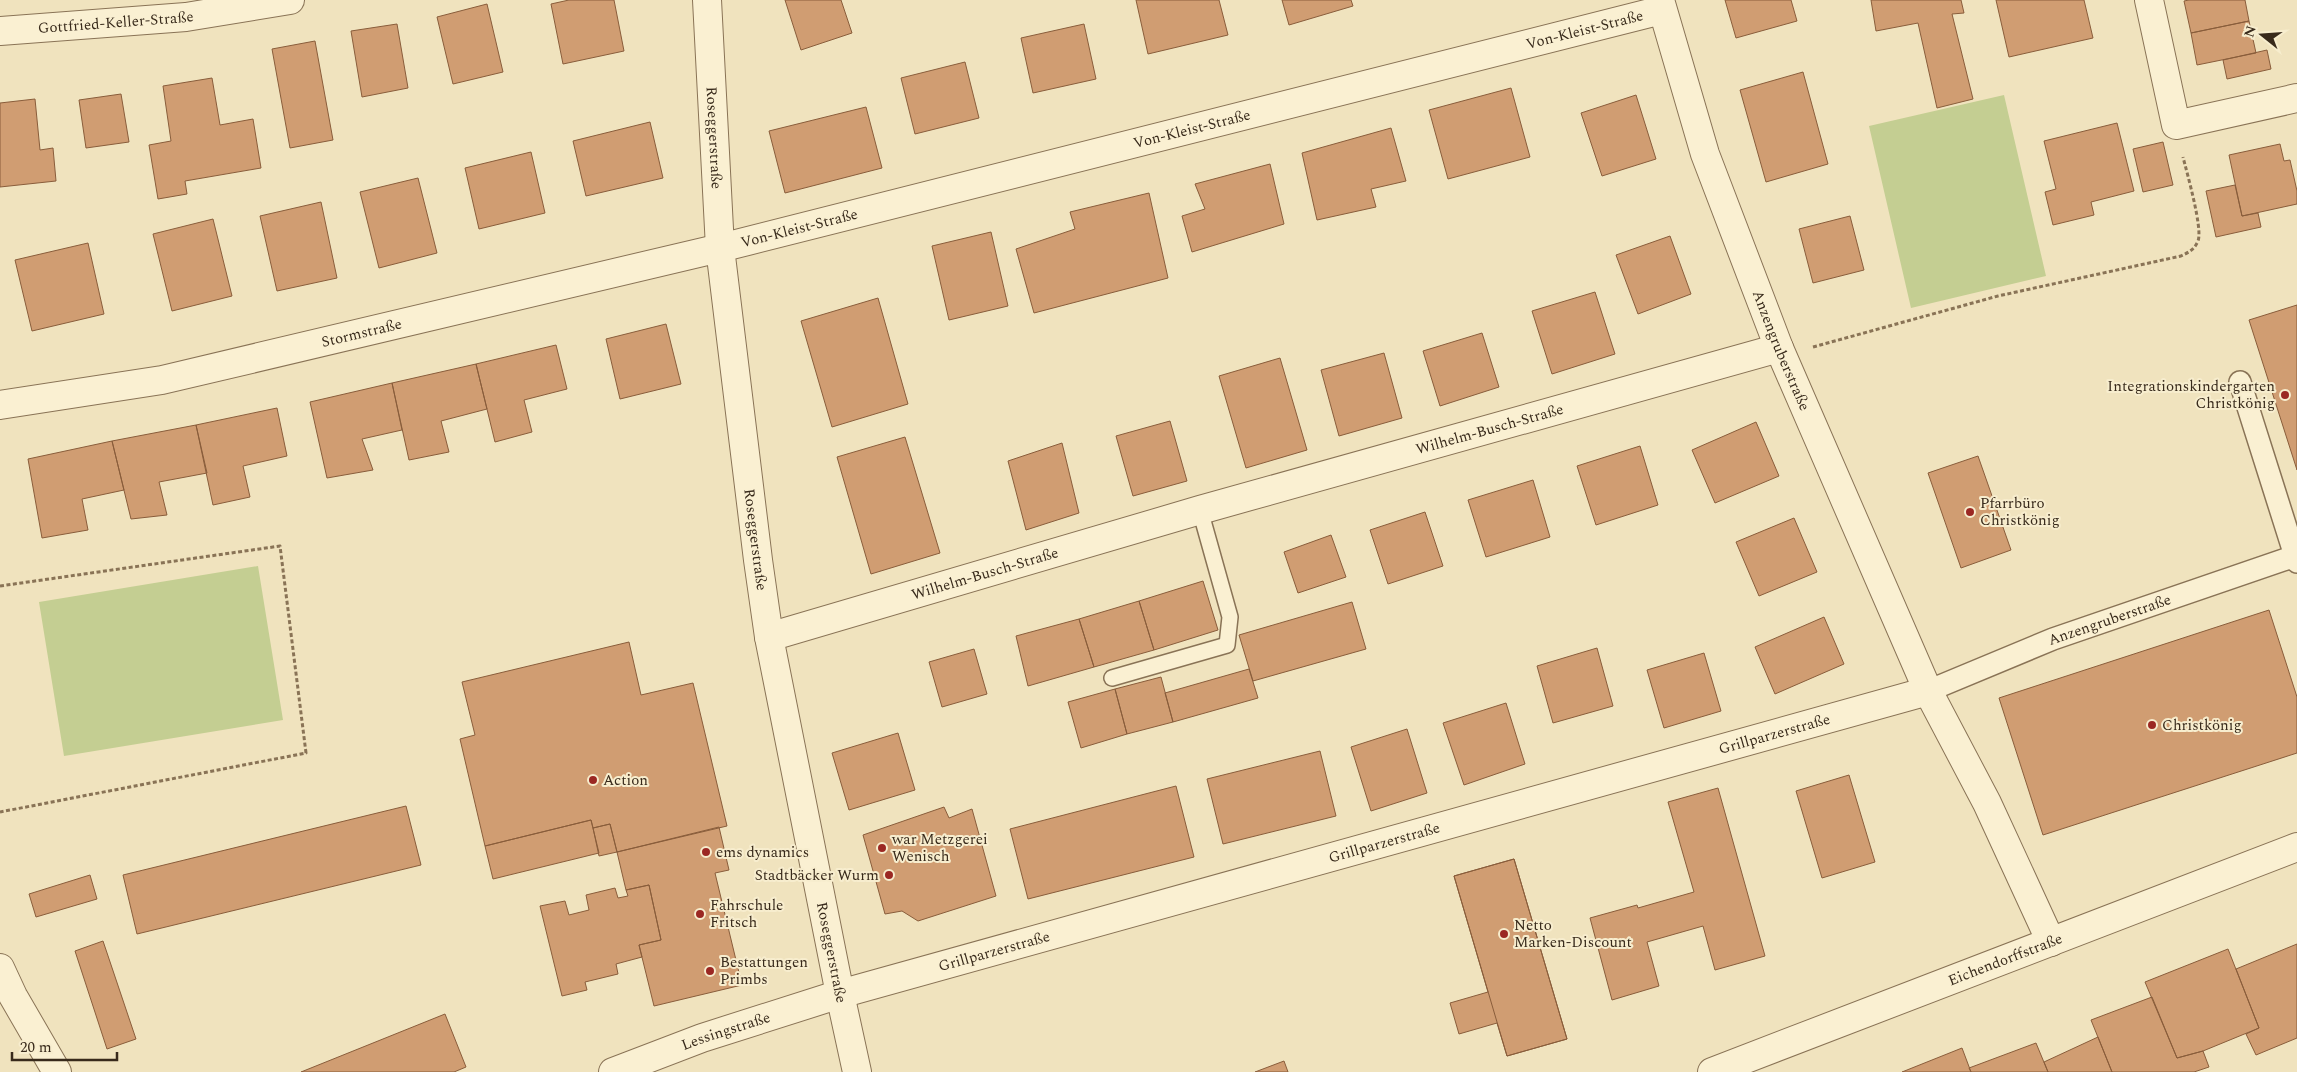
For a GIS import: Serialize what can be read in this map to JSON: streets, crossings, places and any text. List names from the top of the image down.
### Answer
{
  "streets": {
    "street": [
      "Gottfried-Keller-Straße",
      "Von-Kleist-Straße",
      "Roseggerstraße",
      "Stormstraße",
      "Anzengruberstraße",
      "Wilhelm-Busch-Straße",
      "Grillparzerstraße",
      "Eichendorffstraße",
      "Lessingstraße"
    ]
  },
  "crossings": [
    ["Von-Kleist-Straße", "Roseggerstraße"],
    ["Von-Kleist-Straße", "Stormstraße"],
    ["Von-Kleist-Straße", "Anzengruberstraße"],
    ["Roseggerstraße", "Stormstraße"],
    ["Roseggerstraße", "Wilhelm-Busch-Straße"],
    ["Roseggerstraße", "Grillparzerstraße"],
    ["Roseggerstraße", "Lessingstraße"],
    ["Anzengruberstraße", "Wilhelm-Busch-Straße"],
    ["Anzengruberstraße", "Grillparzerstraße"],
    ["Anzengruberstraße", "Eichendorffstraße"],
    ["Grillparzerstraße", "Lessingstraße"]
  ],
  "places": [
    "Integrationskindergarten Christkönig",
    "Pfarrbüro Christkönig",
    "Christkönig",
    "Action",
    "war Metzgerei Wenisch",
    "ems dynamics",
    "Stadtbäcker Wurm",
    "Fahrschule Fritsch",
    "Netto Marken-Discount",
    "Bestattungen Primbs"
  ],
  "scale_bar": "20 m",
  "north": "left"
}
